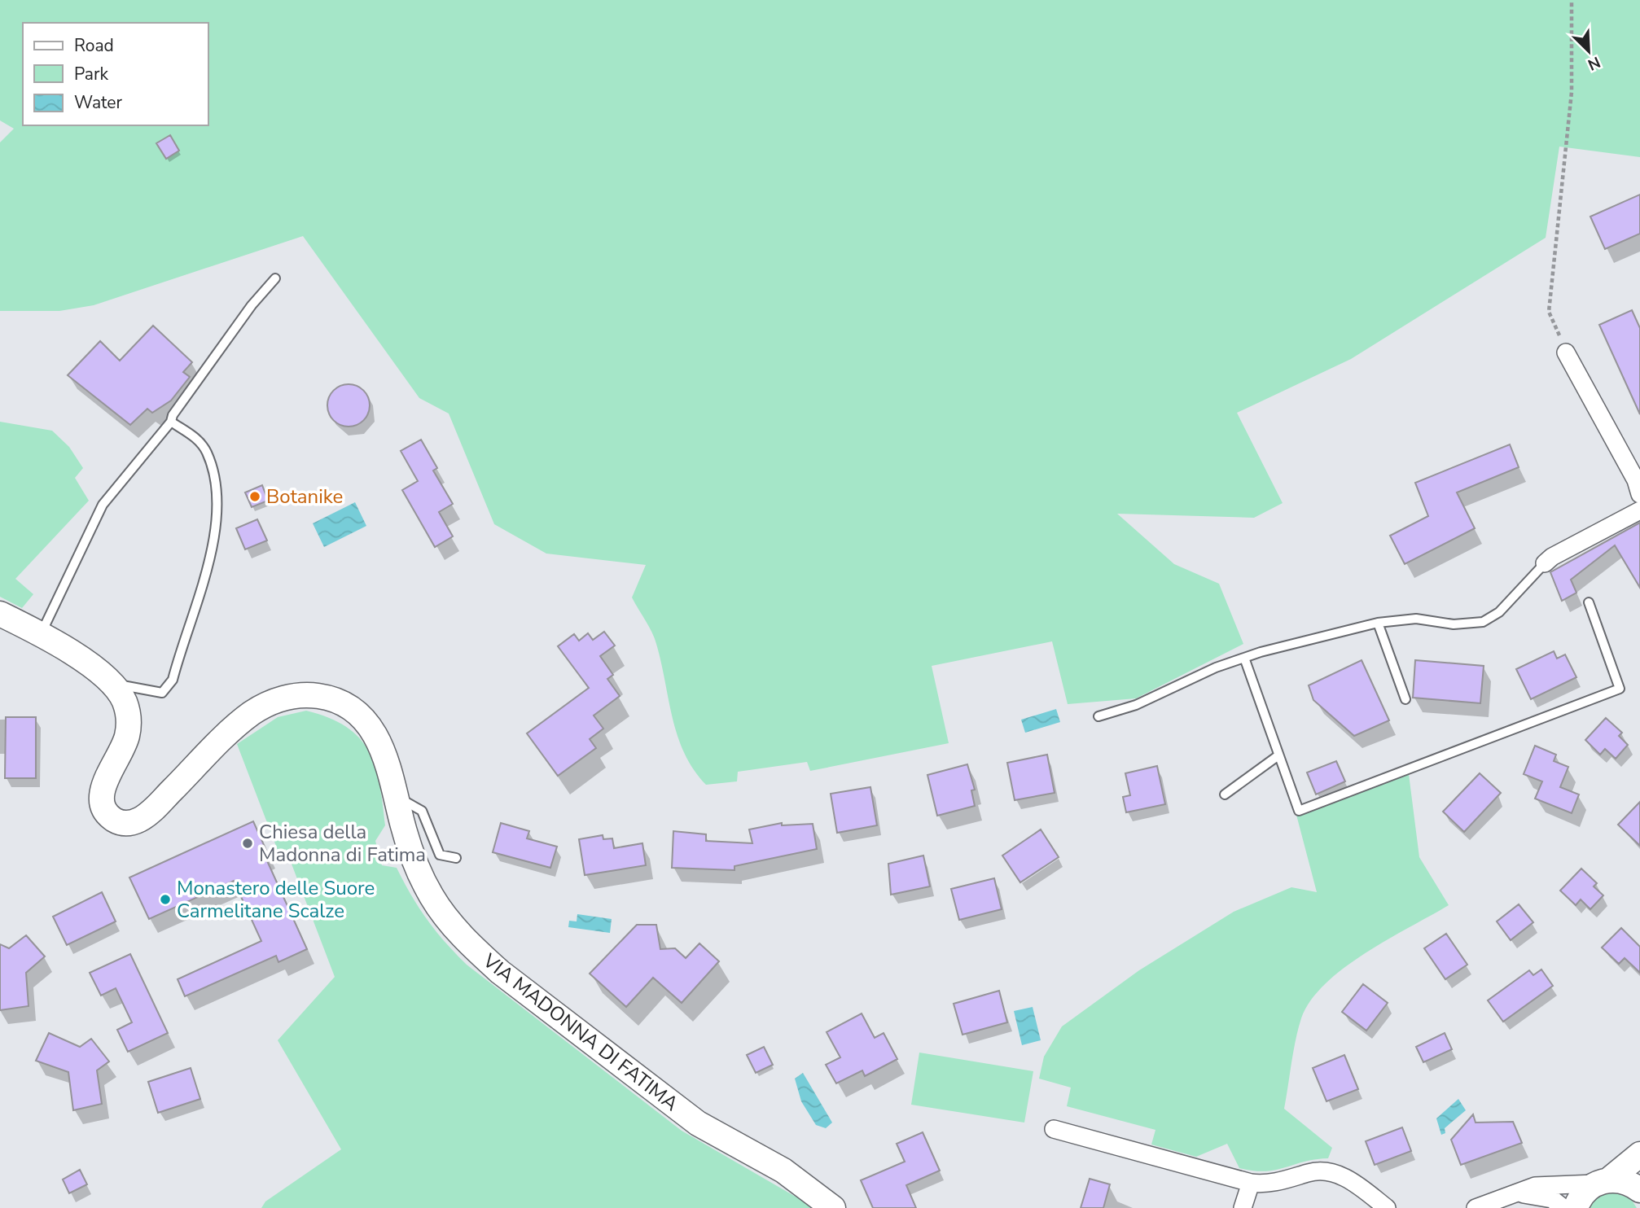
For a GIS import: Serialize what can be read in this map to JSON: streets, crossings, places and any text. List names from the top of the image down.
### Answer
{
  "streets": {
    "main road": ["VIA MADONNA DI FATIMA"]
  },
  "places": ["Botanike", "Chiesa della Madonna di Fatima", "Monastero delle Suore Carmelitane Scalze"],
  "legend": ["Road", "Park", "Water"],
  "north": "bottom right"
}
